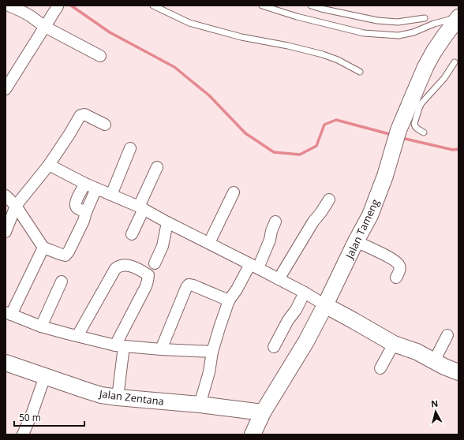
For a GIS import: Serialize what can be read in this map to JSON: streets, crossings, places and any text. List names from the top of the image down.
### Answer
{
  "streets": {
    "street": ["Jalan Tameng", "Jalan Zentana"]
  },
  "crossings": [
    ["Jalan Tameng", "Jalan Zentana"]
  ],
  "scale_bar": "50 m",
  "north": "top"
}
